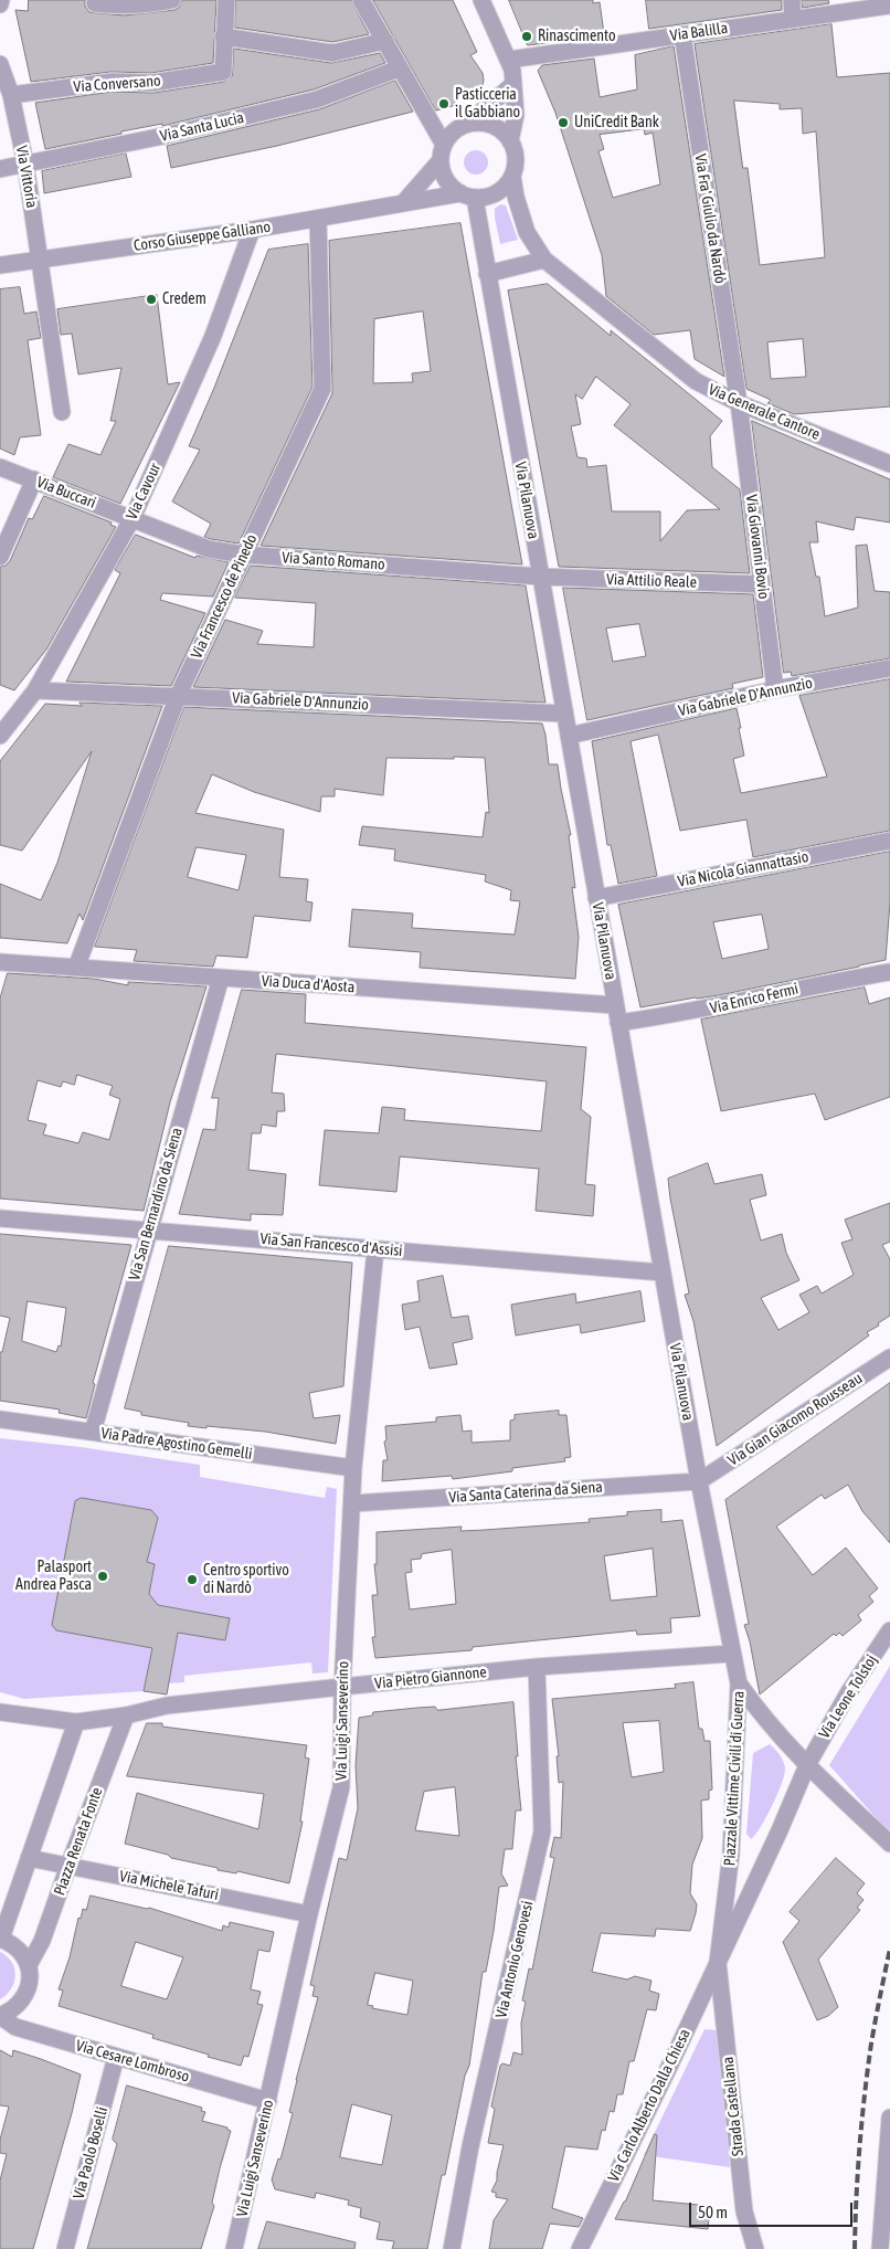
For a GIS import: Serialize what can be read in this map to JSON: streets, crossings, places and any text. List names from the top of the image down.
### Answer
{
  "streets": {
    "street": [
      "Via Balilla",
      "Via Conversano",
      "Via Santa Lucia",
      "Via Vittoria",
      "Via Fra' Giulio da Nardò",
      "Corso Giuseppe Galliano",
      "Via Generale Cantore",
      "Via Cavour",
      "Via Buccari",
      "Via Pilanuova",
      "Via Giovanni Bovio",
      "Via Santo Romano",
      "Via Attilio Reale",
      "Via Francesco de Pinedo",
      "Via Gabriele D'Annunzio",
      "Via Nicola Giannattasio",
      "Via Duca d'Aosta",
      "Via Enrico Fermi",
      "Via San Bernardino da Siena",
      "Via San Francesco d'Assisi",
      "Via Gian Giacomo Rousseau",
      "Via Padre Agostino Gemelli",
      "Via Santa Caterina da Siena",
      "Via Pietro Giannone",
      "Via Leone Tolstoj",
      "Via Luigi Sanseverino",
      "Piazzale Vittime Civili di Guerra",
      "Piazza Renata Fonte",
      "Via Michele Tafuri",
      "Via Antonio Genovesi",
      "Via Cesare Lombroso",
      "Via Carlo Alberto Dalla Chiesa",
      "Strada Castellana",
      "Via Paolo Boselli"
    ]
  },
  "crossings": [
    ["Via Balilla", "Via Fra' Giulio da Nardò"],
    ["Via Conversano", "Via Vittoria"],
    ["Via Santa Lucia", "Via Vittoria"],
    ["Via Vittoria", "Corso Giuseppe Galliano"],
    ["Via Fra' Giulio da Nardò", "Via Generale Cantore"],
    ["Via Fra' Giulio da Nardò", "Via Giovanni Bovio"],
    ["Corso Giuseppe Galliano", "Via Generale Cantore"],
    ["Corso Giuseppe Galliano", "Via Cavour"],
    ["Corso Giuseppe Galliano", "Via Pilanuova"],
    ["Corso Giuseppe Galliano", "Via Francesco de Pinedo"],
    ["Via Generale Cantore", "Via Pilanuova"],
    ["Via Generale Cantore", "Via Giovanni Bovio"],
    ["Via Cavour", "Via Buccari"],
    ["Via Cavour", "Via Santo Romano"],
    ["Via Cavour", "Via Gabriele D'Annunzio"],
    ["Via Buccari", "Via Santo Romano"],
    ["Via Pilanuova", "Via Santo Romano"],
    ["Via Pilanuova", "Via Attilio Reale"],
    ["Via Pilanuova", "Via Gabriele D'Annunzio"],
    ["Via Pilanuova", "Via Nicola Giannattasio"],
    ["Via Pilanuova", "Via Duca d'Aosta"],
    ["Via Pilanuova", "Via Enrico Fermi"],
    ["Via Pilanuova", "Via San Francesco d'Assisi"],
    ["Via Pilanuova", "Via Gian Giacomo Rousseau"],
    ["Via Pilanuova", "Via Santa Caterina da Siena"],
    ["Via Pilanuova", "Via Pietro Giannone"],
    ["Via Pilanuova", "Piazzale Vittime Civili di Guerra"],
    ["Via Giovanni Bovio", "Via Attilio Reale"],
    ["Via Giovanni Bovio", "Via Gabriele D'Annunzio"],
    ["Via Santo Romano", "Via Attilio Reale"],
    ["Via Santo Romano", "Via Francesco de Pinedo"],
    ["Via Francesco de Pinedo", "Via Gabriele D'Annunzio"],
    ["Via Francesco de Pinedo", "Via Duca d'Aosta"],
    ["Via Duca d'Aosta", "Via San Bernardino da Siena"],
    ["Via San Bernardino da Siena", "Via San Francesco d'Assisi"],
    ["Via San Bernardino da Siena", "Via Padre Agostino Gemelli"],
    ["Via San Francesco d'Assisi", "Via Luigi Sanseverino"],
    ["Via Gian Giacomo Rousseau", "Via Santa Caterina da Siena"],
    ["Via Padre Agostino Gemelli", "Via Luigi Sanseverino"],
    ["Via Santa Caterina da Siena", "Via Luigi Sanseverino"],
    ["Via Pietro Giannone", "Via Luigi Sanseverino"],
    ["Via Pietro Giannone", "Piazza Renata Fonte"],
    ["Via Pietro Giannone", "Via Antonio Genovesi"],
    ["Via Leone Tolstoj", "Piazzale Vittime Civili di Guerra"],
    ["Via Luigi Sanseverino", "Via Michele Tafuri"],
    ["Via Luigi Sanseverino", "Via Cesare Lombroso"],
    ["Piazzale Vittime Civili di Guerra", "Via Carlo Alberto Dalla Chiesa"],
    ["Piazzale Vittime Civili di Guerra", "Strada Castellana"],
    ["Piazza Renata Fonte", "Via Michele Tafuri"],
    ["Piazza Renata Fonte", "Via Cesare Lombroso"],
    ["Via Cesare Lombroso", "Via Paolo Boselli"],
    ["Via Carlo Alberto Dalla Chiesa", "Strada Castellana"]
  ],
  "places": [
    "Rinascimento",
    "Pasticceria il Gabbiano",
    "UniCredit Bank",
    "Credem",
    "Palasport Andrea Pasca",
    "Centro sportivo di Nardò"
  ],
  "scale_bar": "50 m"
}
